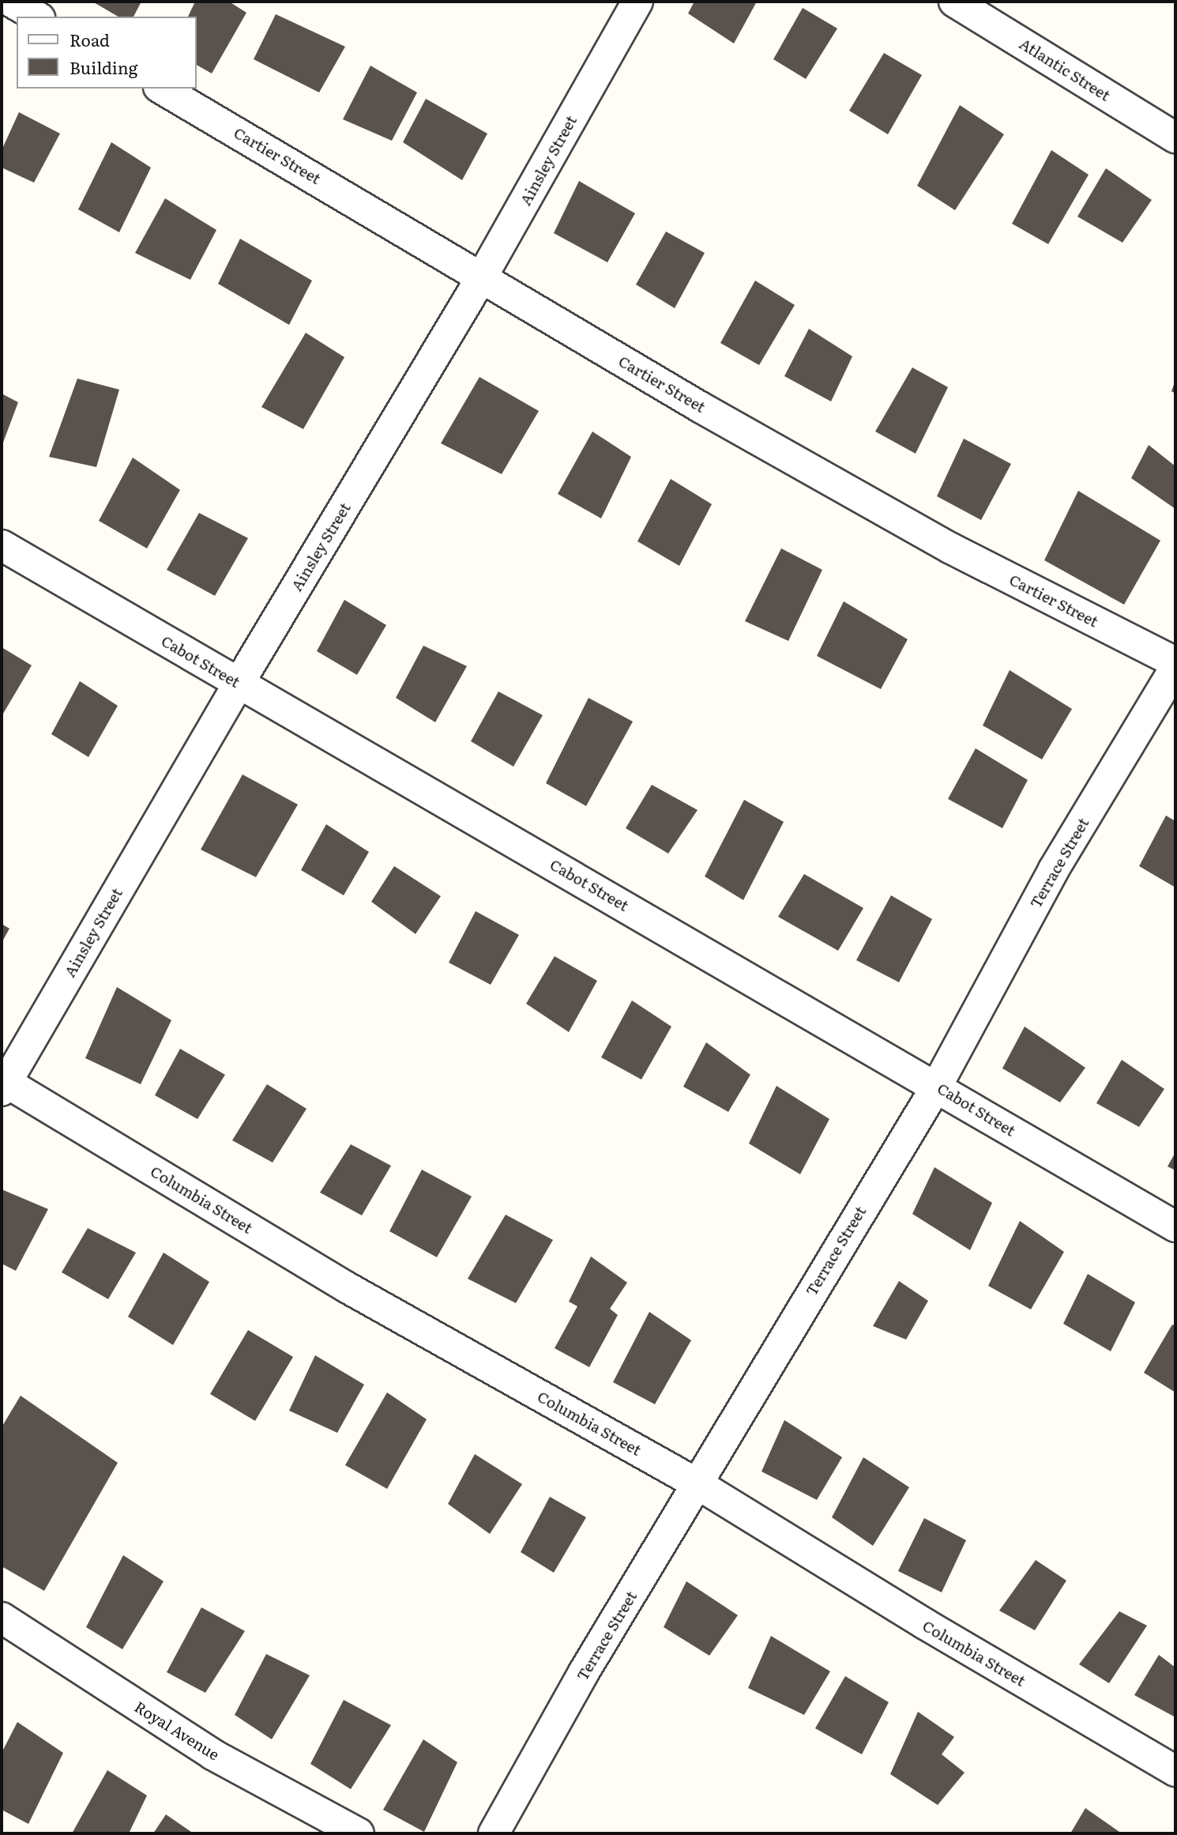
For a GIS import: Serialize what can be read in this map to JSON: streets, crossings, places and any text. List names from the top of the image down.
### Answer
{
  "streets": {
    "street": [
      "Atlantic Street",
      "Cartier Street",
      "Ainsley Street",
      "Cabot Street",
      "Terrace Street",
      "Columbia Street",
      "Royal Avenue"
    ]
  },
  "crossings": [
    ["Cartier Street", "Ainsley Street"],
    ["Ainsley Street", "Cabot Street"],
    ["Ainsley Street", "Columbia Street"],
    ["Cabot Street", "Terrace Street"],
    ["Terrace Street", "Columbia Street"]
  ],
  "legend": ["Road", "Building"]
}
